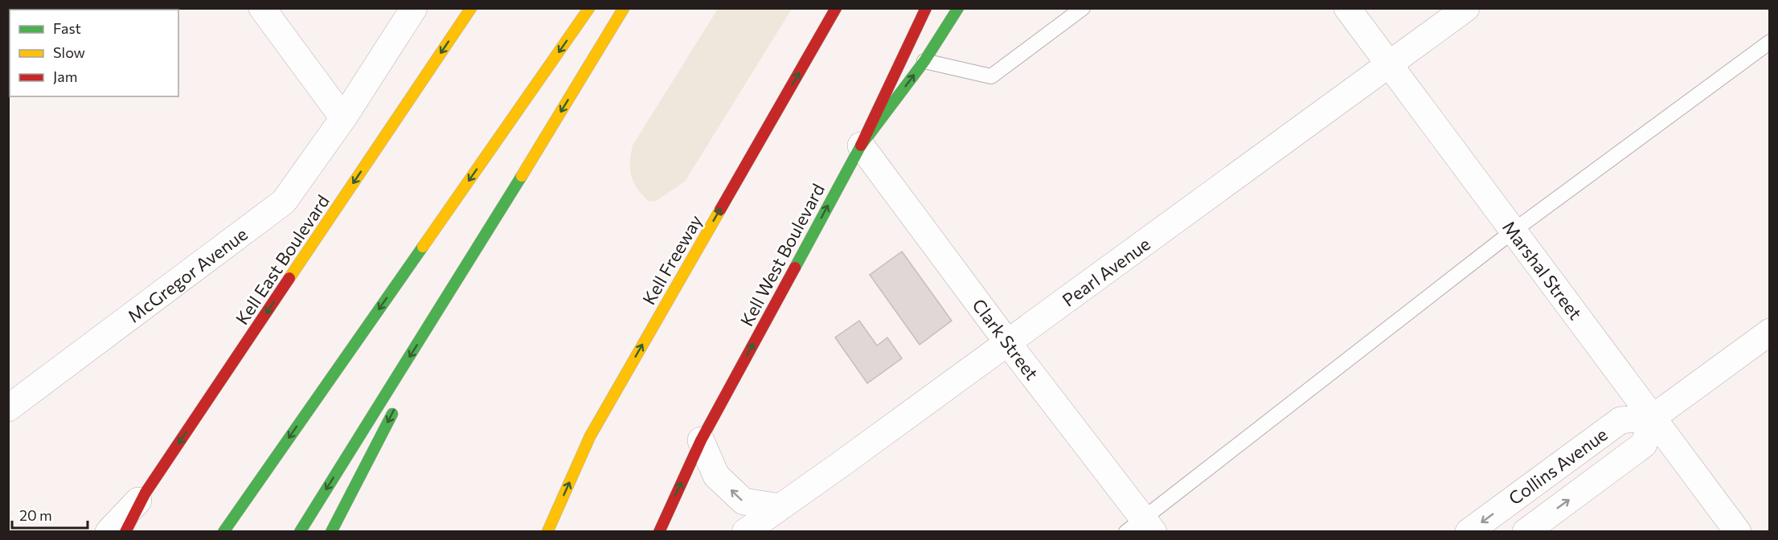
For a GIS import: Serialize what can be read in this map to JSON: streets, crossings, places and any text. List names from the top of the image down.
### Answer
{
  "streets": {
    "main road": ["Kell West Boulevard", "Kell East Boulevard", "Kell Freeway"],
    "street": [
      "Marshal Street",
      "Pearl Avenue",
      "McGregor Avenue",
      "Clark Street",
      "Collins Avenue"
    ]
  },
  "crossings": [
    ["Kell West Boulevard", "Clark Street"],
    ["Marshal Street", "Pearl Avenue"],
    ["Marshal Street", "Collins Avenue"],
    ["Pearl Avenue", "Clark Street"]
  ],
  "one_way": ["Kell West Boulevard", "Kell Freeway"],
  "legend": ["Fast", "Slow", "Jam"],
  "scale_bar": "20 m"
}
